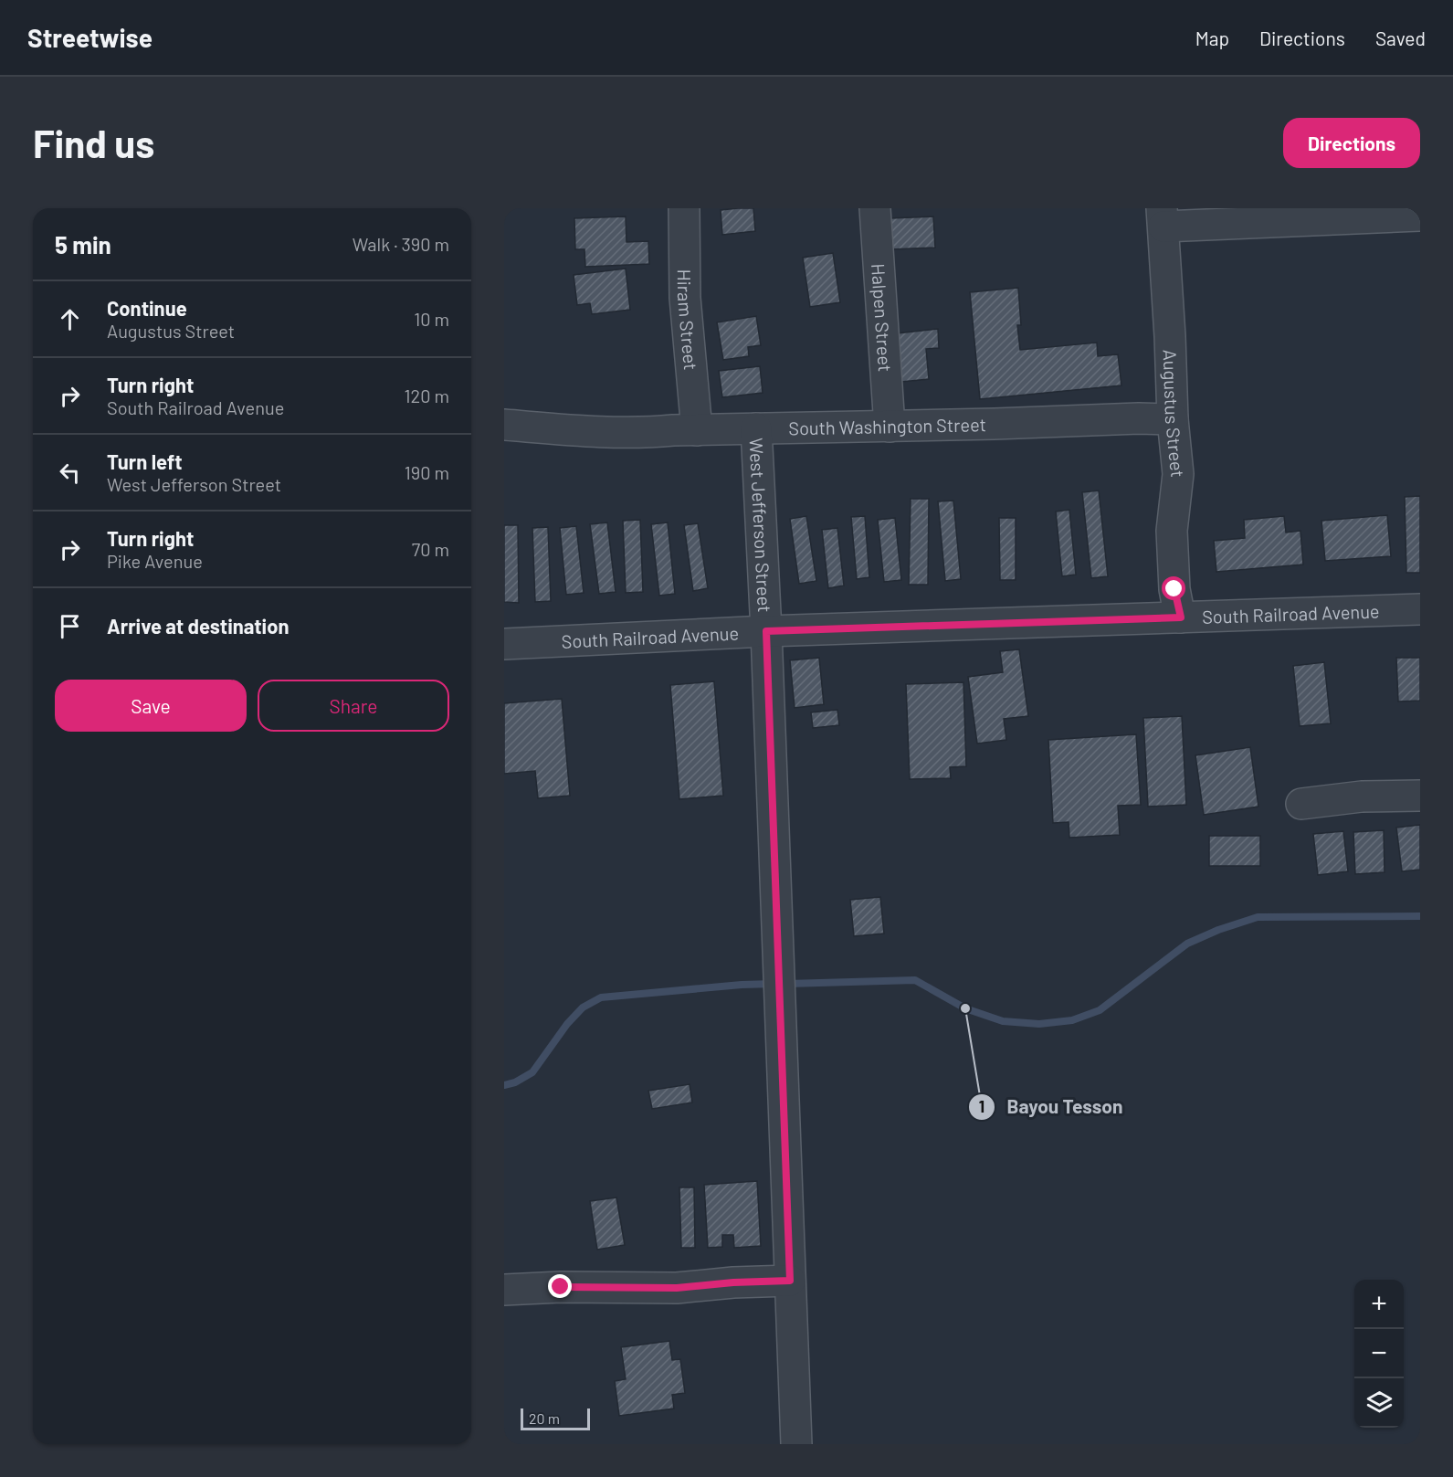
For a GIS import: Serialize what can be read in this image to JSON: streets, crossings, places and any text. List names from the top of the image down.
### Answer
{
  "streets": {
    "street": [
      "Halpen Street",
      "Hiram Street",
      "Augustus Street",
      "South Washington Street",
      "West Jefferson Street",
      "South Railroad Avenue"
    ]
  },
  "crossings": [
    ["Halpen Street", "South Washington Street"],
    ["Hiram Street", "South Washington Street"],
    ["Augustus Street", "South Washington Street"],
    ["Augustus Street", "South Railroad Avenue"],
    ["South Washington Street", "West Jefferson Street"],
    ["West Jefferson Street", "South Railroad Avenue"]
  ],
  "places": ["Bayou Tesson"],
  "scale_bar": "20 m",
  "page": {
    "header": "Streetwise",
    "nav": ["Map", "Directions", "Saved"],
    "buttons": [
      "Directions",
      ["Save", "Share"]
    ],
    "title": "Find us",
    "heading": ["5 min", "Walk · 390 m"],
    "list": [
      ["Continue", "Augustus Street", "10 m"],
      ["Turn right", "South Railroad Avenue", "120 m"],
      ["Turn left", "West Jefferson Street", "190 m"],
      ["Turn right", "Pike Avenue", "70 m"],
      "Arrive at destination"
    ],
    "map_buttons": ["+", "−"],
    "scale": "20 m"
  }
}
